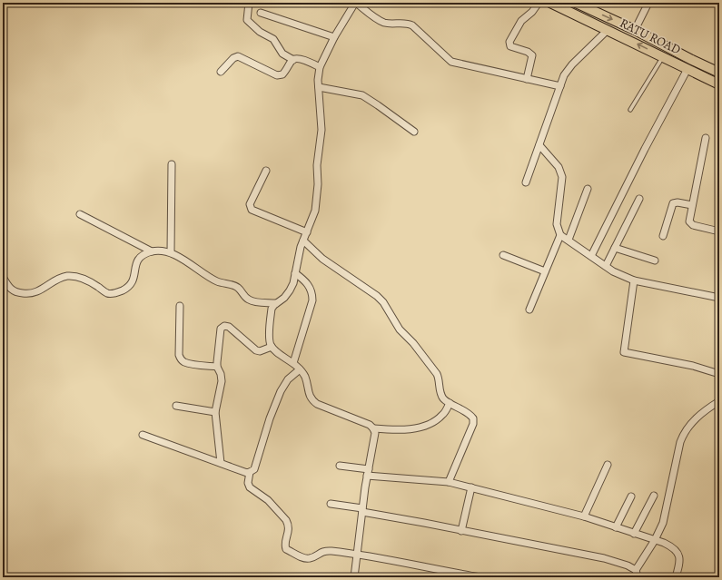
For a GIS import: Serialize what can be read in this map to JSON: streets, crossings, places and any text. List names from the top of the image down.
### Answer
{
  "streets": {
    "main road": ["RATU ROAD"]
  }
}
